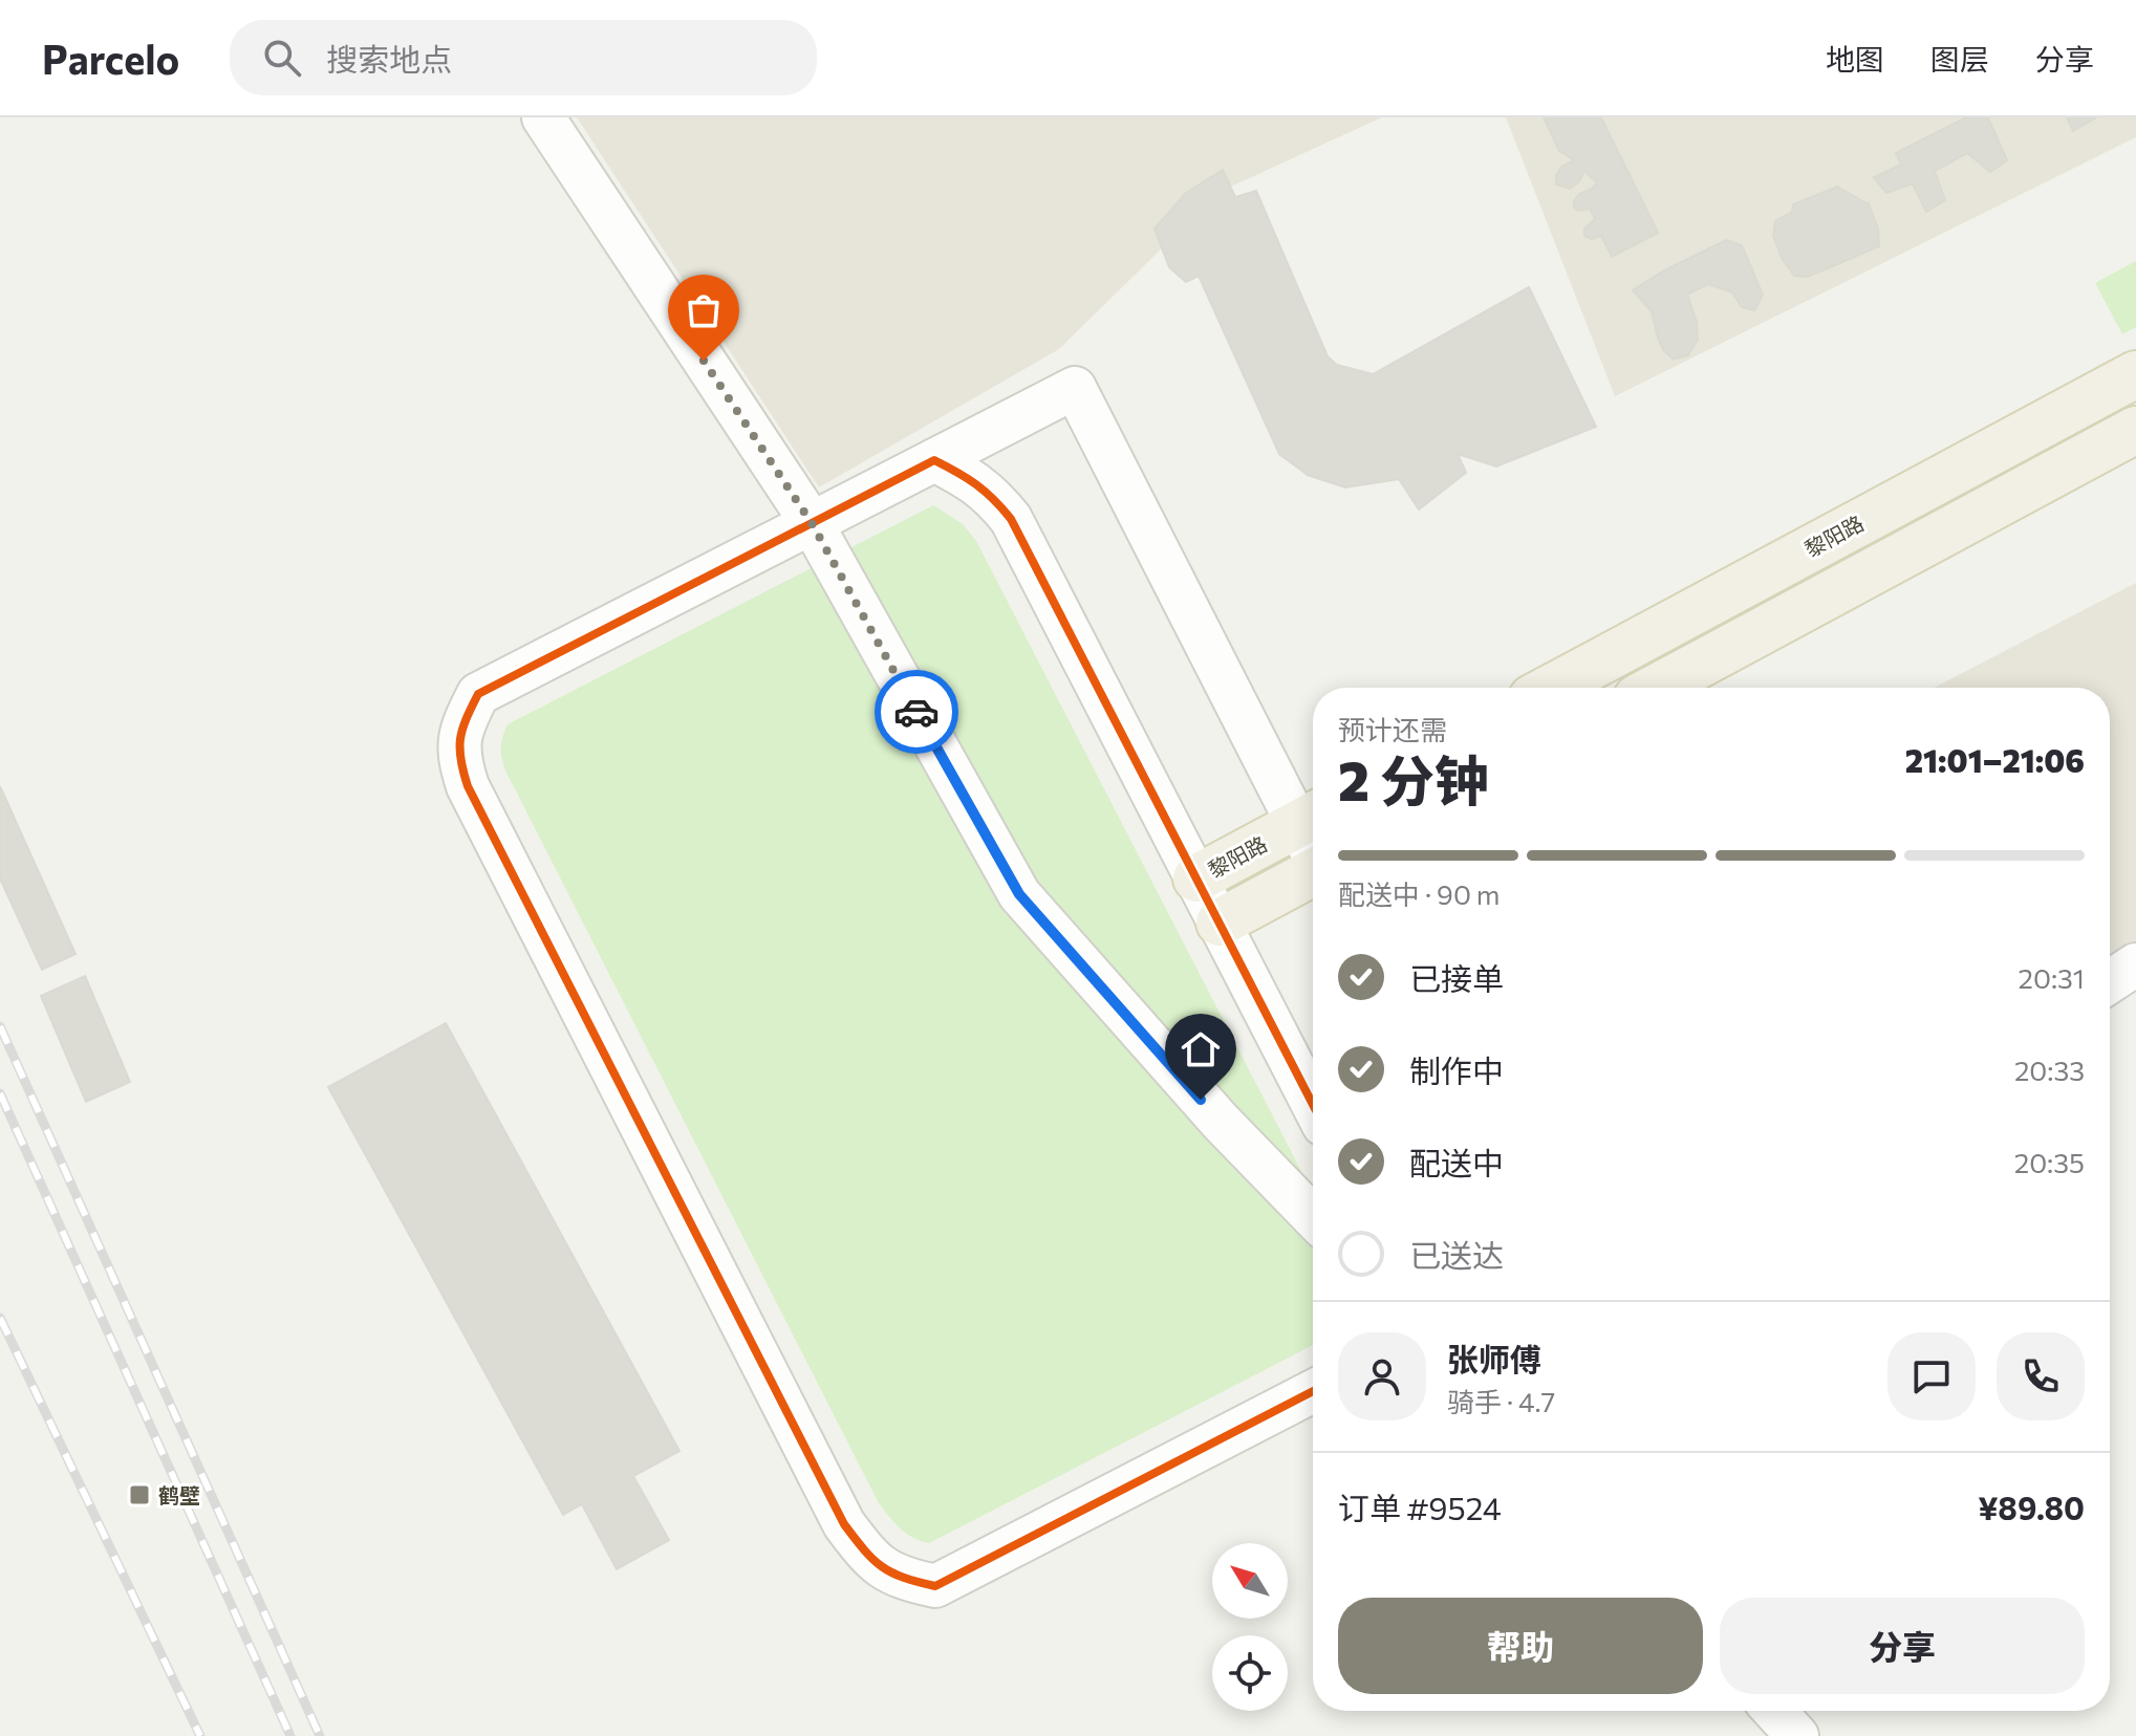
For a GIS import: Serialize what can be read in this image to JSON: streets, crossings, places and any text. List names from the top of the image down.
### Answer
{
  "streets": {
    "main road": ["黎阳路"]
  },
  "places": {
    "transit": ["鹤壁"]
  },
  "north": "top left",
  "page": {
    "header": "Parcelo",
    "search": "搜索地点",
    "nav": ["地图", "图层", "分享"],
    "heading": ["2 分钟", "预计还需", "21:01–21:06"],
    "panel": [
      "张师傅",
      "骑手 · 4.7",
      "订单 #9524",
      "¥89.80"
    ],
    "bar": "配送中 · 90 m",
    "list": [
      ["已接单", "20:31"],
      ["制作中", "20:33"],
      ["配送中", "20:35"],
      "已送达"
    ],
    "buttons": ["帮助", "分享"]
  }
}
